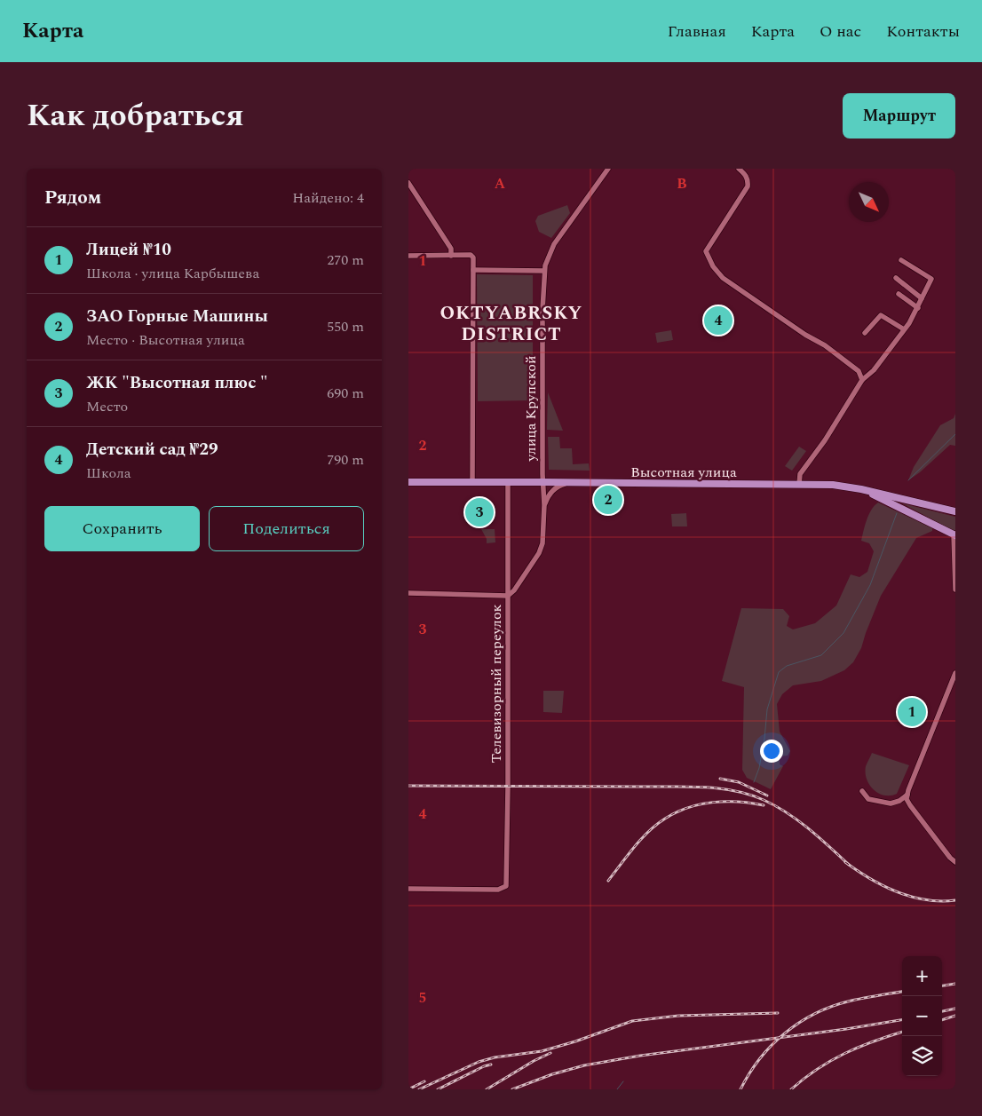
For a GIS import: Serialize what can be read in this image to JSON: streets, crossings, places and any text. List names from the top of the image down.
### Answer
{
  "streets": {
    "main road": ["Высотная улица"],
    "street": ["улица Крупской", "Телевизорный переулок"]
  },
  "crossings": [
    ["улица Крупской", "Высотная улица"],
    ["улица Крупской", "Телевизорный переулок"],
    ["Высотная улица", "Телевизорный переулок"]
  ],
  "districts": ["OKTYABRSKY DISTRICT"],
  "north": "bottom right",
  "page": {
    "header": "Карта",
    "nav": [
      "Главная",
      "Карта",
      "О нас",
      "Контакты"
    ],
    "title": "Как добраться",
    "buttons": [
      "Маршрут",
      ["Сохранить", "Поделиться"]
    ],
    "heading": ["Рядом", "Найдено: 4"],
    "list": [
      {
        "mark": "1",
        "name": "Лицей №10",
        "note": "Школа · улица Карбышева",
        "value": "270 m"
      },
      {
        "mark": "2",
        "name": "ЗАО Горные Машины",
        "note": "Место · Высотная улица",
        "value": "550 m"
      },
      {
        "mark": "3",
        "name": "ЖК \"Высотная плюс \"",
        "note": "Место",
        "value": "690 m"
      },
      {
        "mark": "4",
        "name": "Детский сад №29",
        "note": "Школа",
        "value": "790 m"
      }
    ],
    "pins": [
      "4",
      "2",
      "3",
      "1"
    ],
    "map_buttons": ["+", "−"]
  },
  "grid": {
    "columns": ["A", "B"],
    "rows": [
      "1",
      "2",
      "3",
      "4",
      "5"
    ]
  }
}
